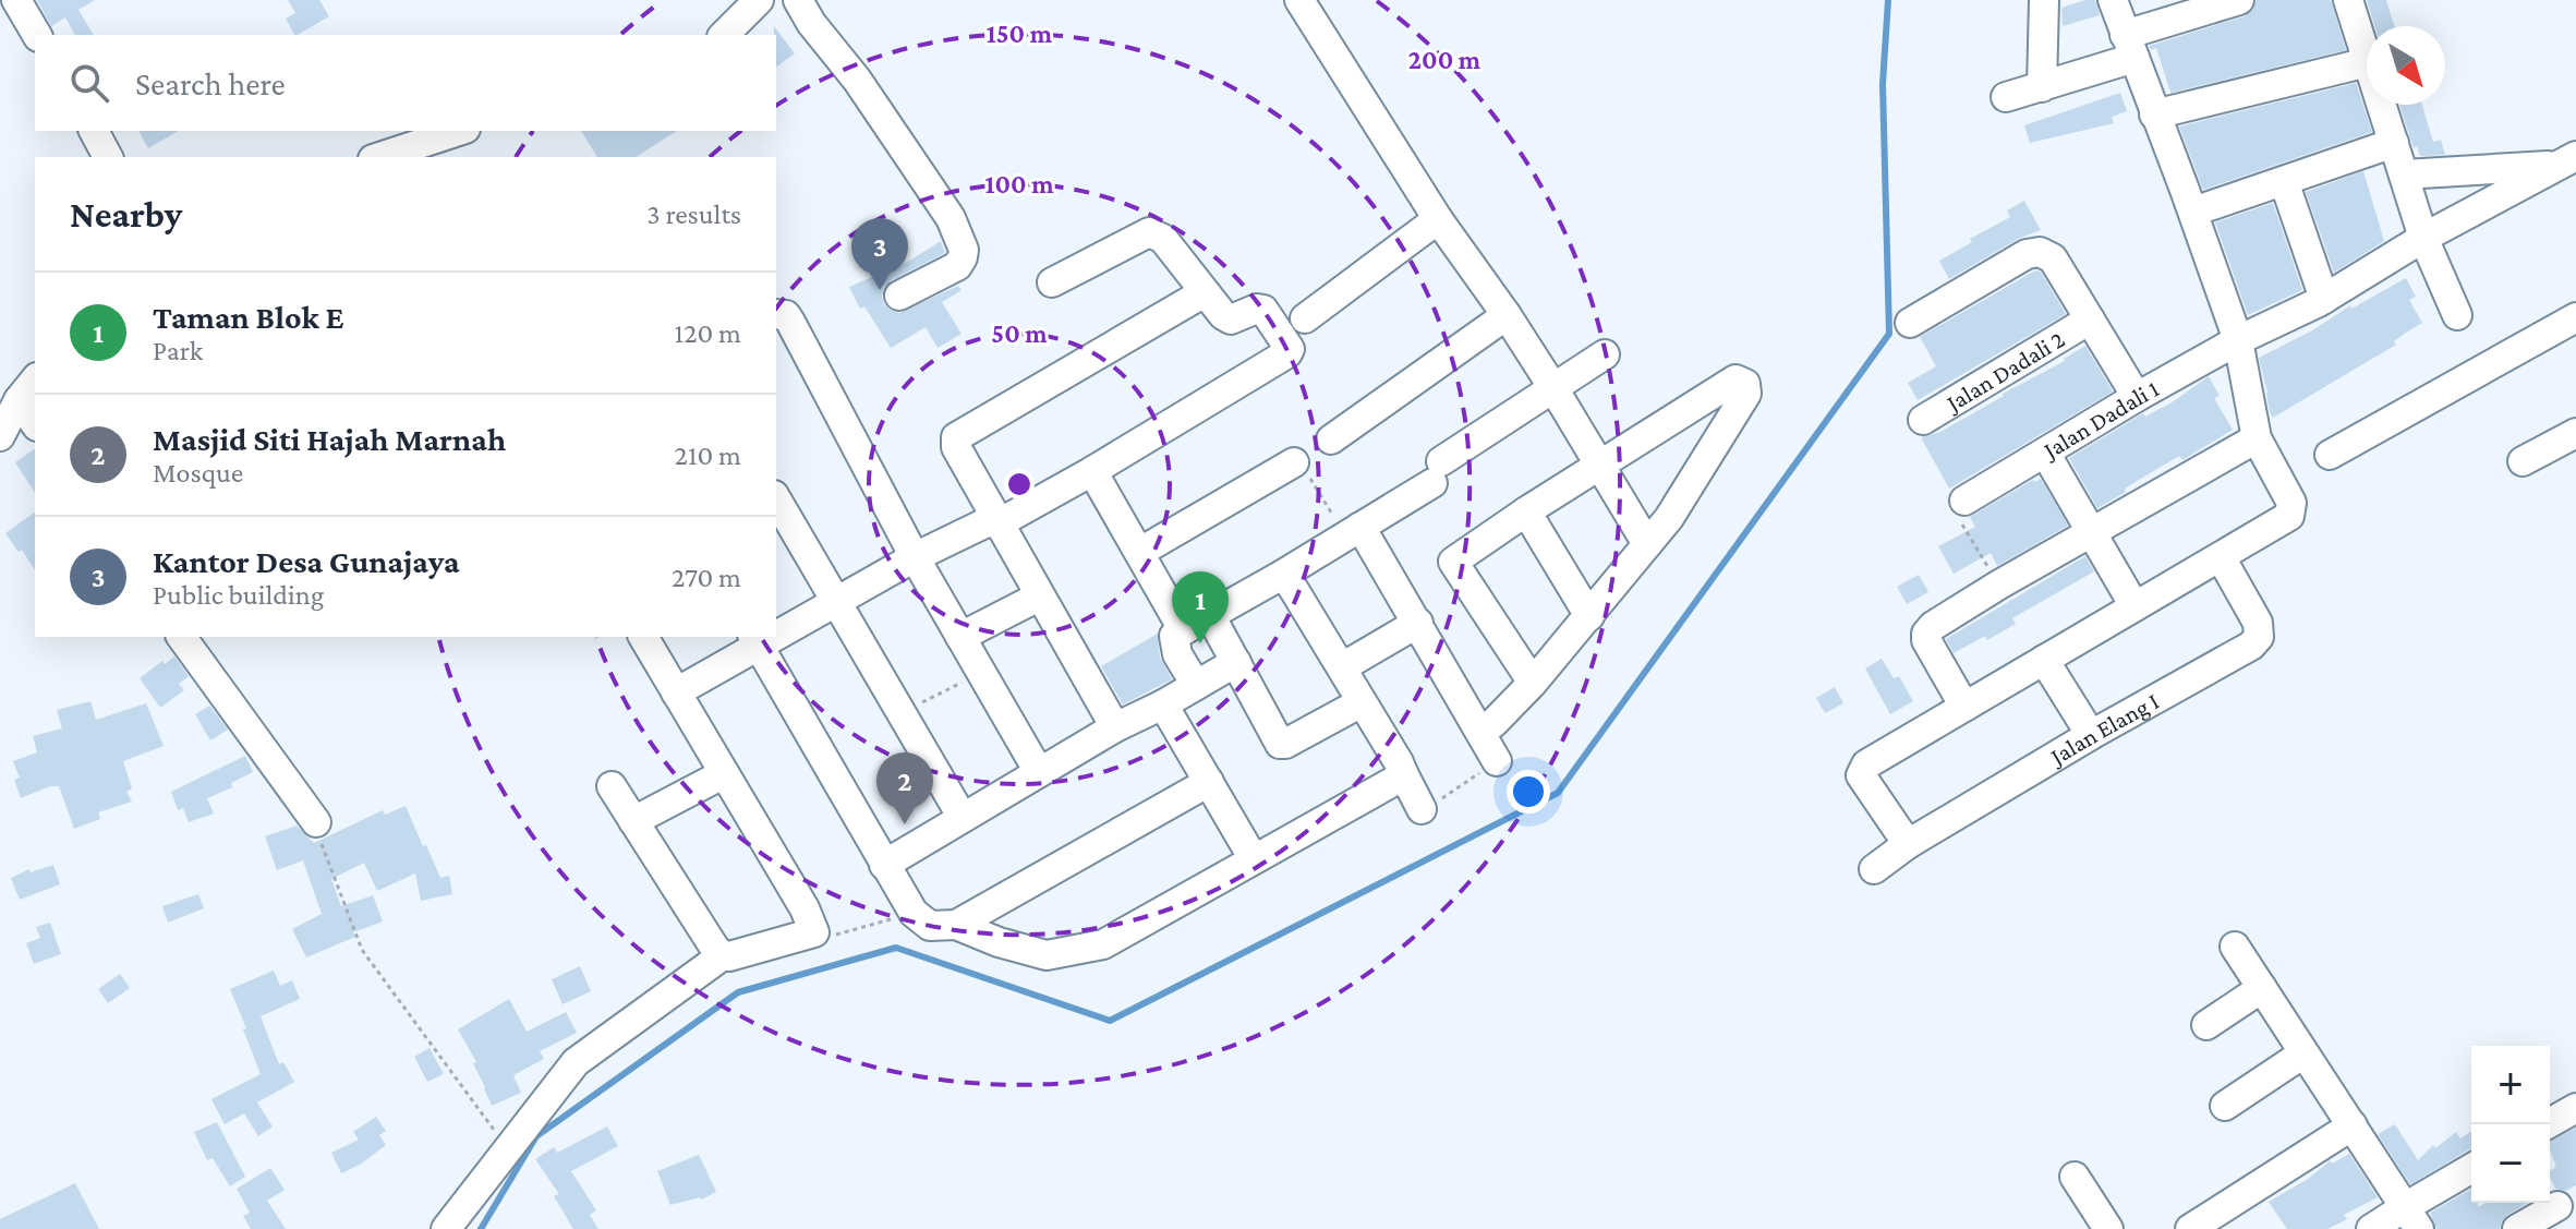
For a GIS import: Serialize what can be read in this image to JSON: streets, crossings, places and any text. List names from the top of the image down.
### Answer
{
  "streets": {
    "street": ["Jalan Dadali 2", "Jalan Dadali 1", "Jalan Elang I"]
  },
  "north": "bottom right",
  "page": {
    "search": "Search here",
    "heading": ["Nearby", "3 results"],
    "pins": ["3", "1", "2"],
    "list": [
      {
        "mark": "1",
        "name": "Taman Blok E",
        "note": "Park",
        "value": "120 m"
      },
      {
        "mark": "2",
        "name": "Masjid Siti Hajah Marnah",
        "note": "Mosque",
        "value": "210 m"
      },
      {
        "mark": "3",
        "name": "Kantor Desa Gunajaya",
        "note": "Public building",
        "value": "270 m"
      }
    ],
    "map_buttons": ["+", "−"]
  },
  "rings": [
    "150 m",
    "200 m",
    "100 m",
    "50 m"
  ]
}
